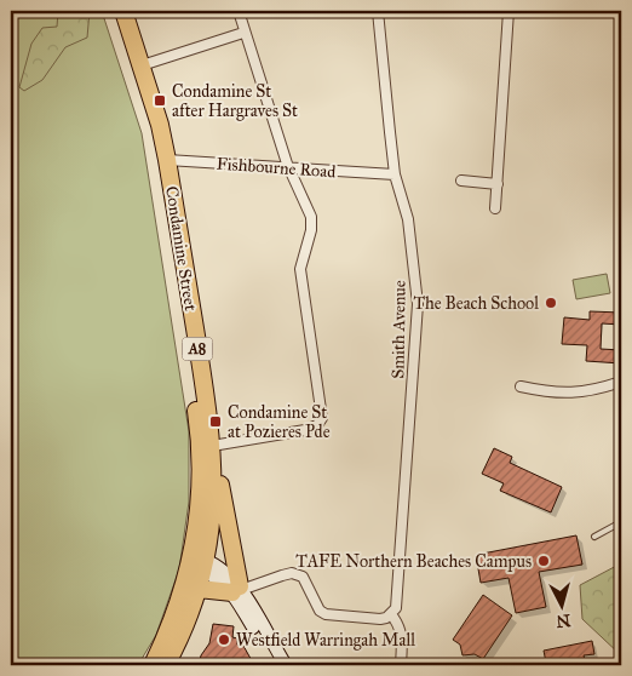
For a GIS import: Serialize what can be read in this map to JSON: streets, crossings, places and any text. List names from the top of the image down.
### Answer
{
  "streets": {
    "highway": ["Condamine Street", "A8"],
    "street": ["Fishbourne Road", "Smith Avenue"]
  },
  "crossings": [
    ["Fishbourne Road", "Condamine Street"],
    ["Fishbourne Road", "Smith Avenue"]
  ],
  "places": {
    "transit": ["Condamine St after Hargraves St", "Condamine St at Pozieres Pde"],
    "other": ["The Beach School", "TAFE Northern Beaches Campus", "Westfield Warringah Mall"]
  },
  "north": "bottom"
}
